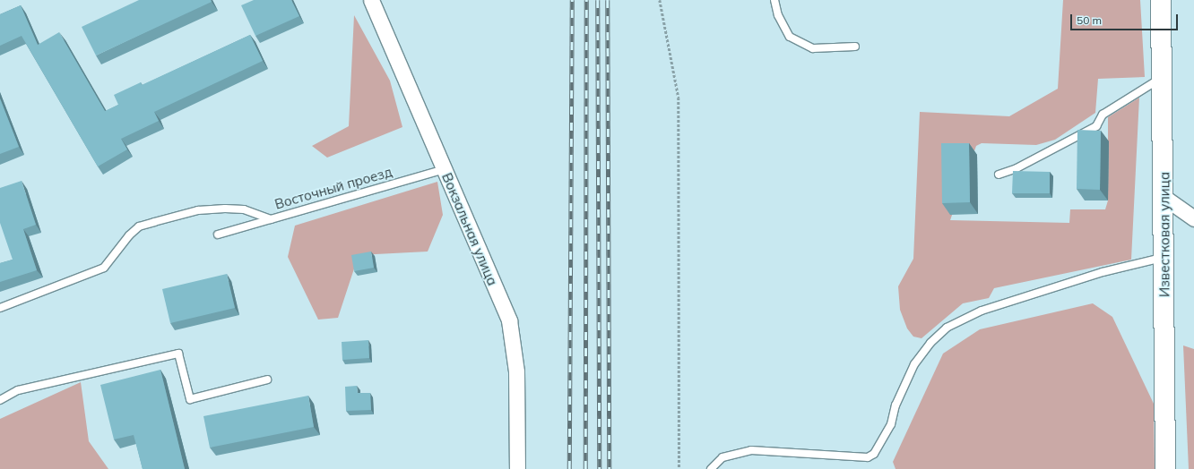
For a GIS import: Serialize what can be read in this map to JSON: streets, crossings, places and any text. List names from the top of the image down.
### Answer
{
  "streets": {
    "main road": ["Известковая улица"],
    "street": ["Вокзальная улица"],
    "lane": ["Восточный проезд"]
  },
  "crossings": [
    ["Восточный проезд", "Вокзальная улица"]
  ],
  "scale_bar": "50 m"
}
